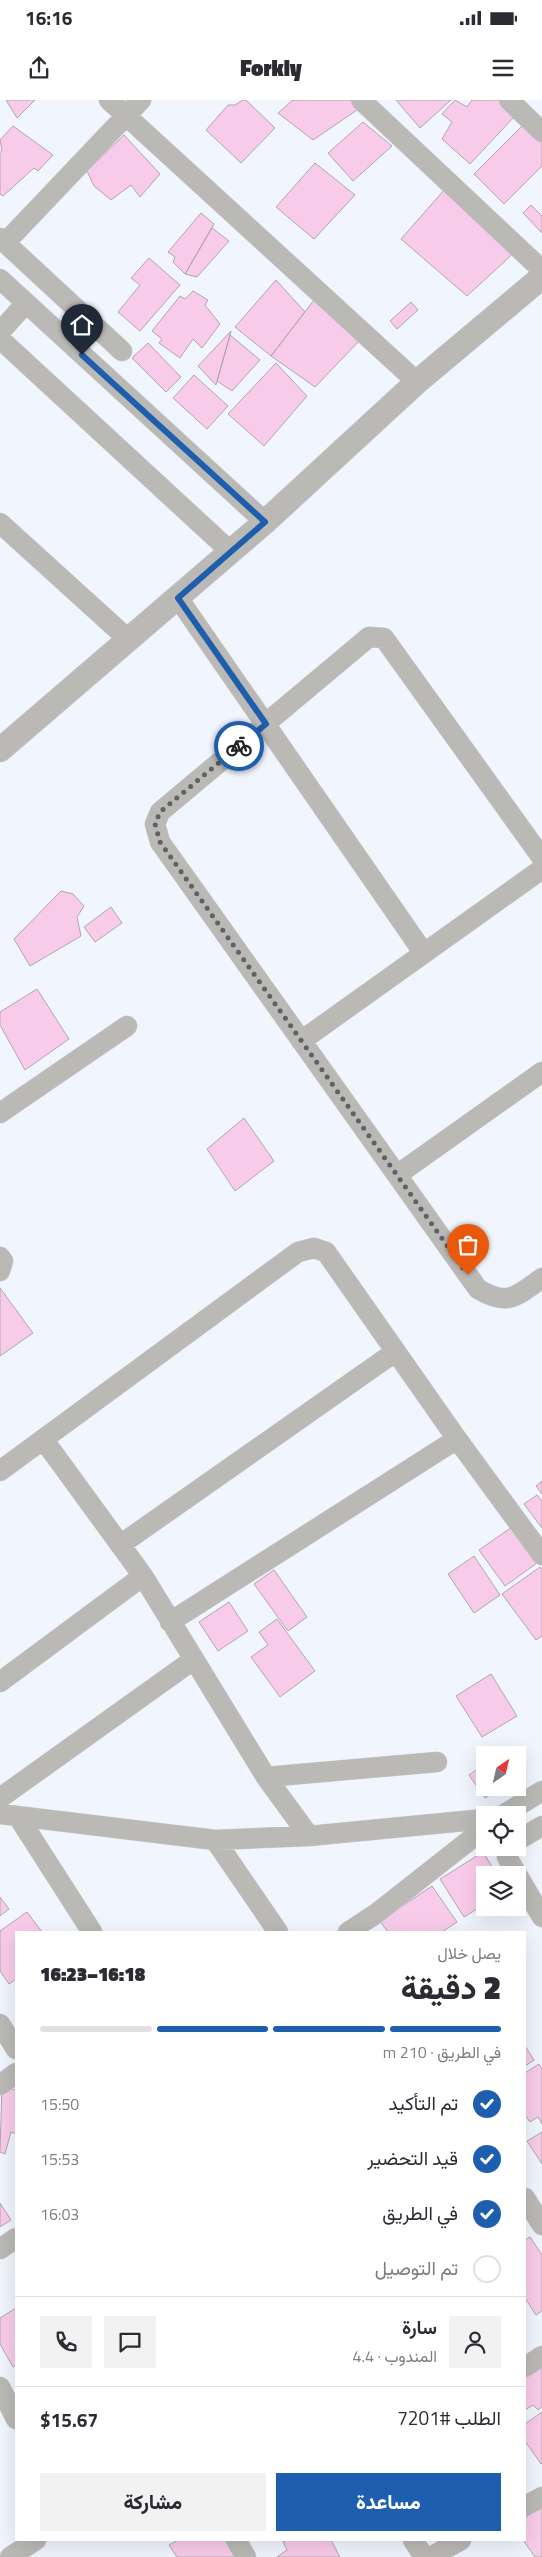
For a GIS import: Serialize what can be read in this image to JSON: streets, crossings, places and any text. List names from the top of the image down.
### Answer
{
  "north": "top right",
  "page": {
    "status": "16:16",
    "header": "Forkly",
    "heading": ["2 دقيقة", "يصل خلال", "16:18–16:23"],
    "panel": [
      "سارة",
      "المندوب · 4.4",
      "الطلب #7201",
      "$15.67"
    ],
    "bar": "في الطريق · 210 m",
    "list": [
      ["تم التأكيد", "15:50"],
      ["قيد التحضير", "15:53"],
      ["في الطريق", "16:03"],
      "تم التوصيل"
    ],
    "buttons": ["مساعدة", "مشاركة"]
  }
}
